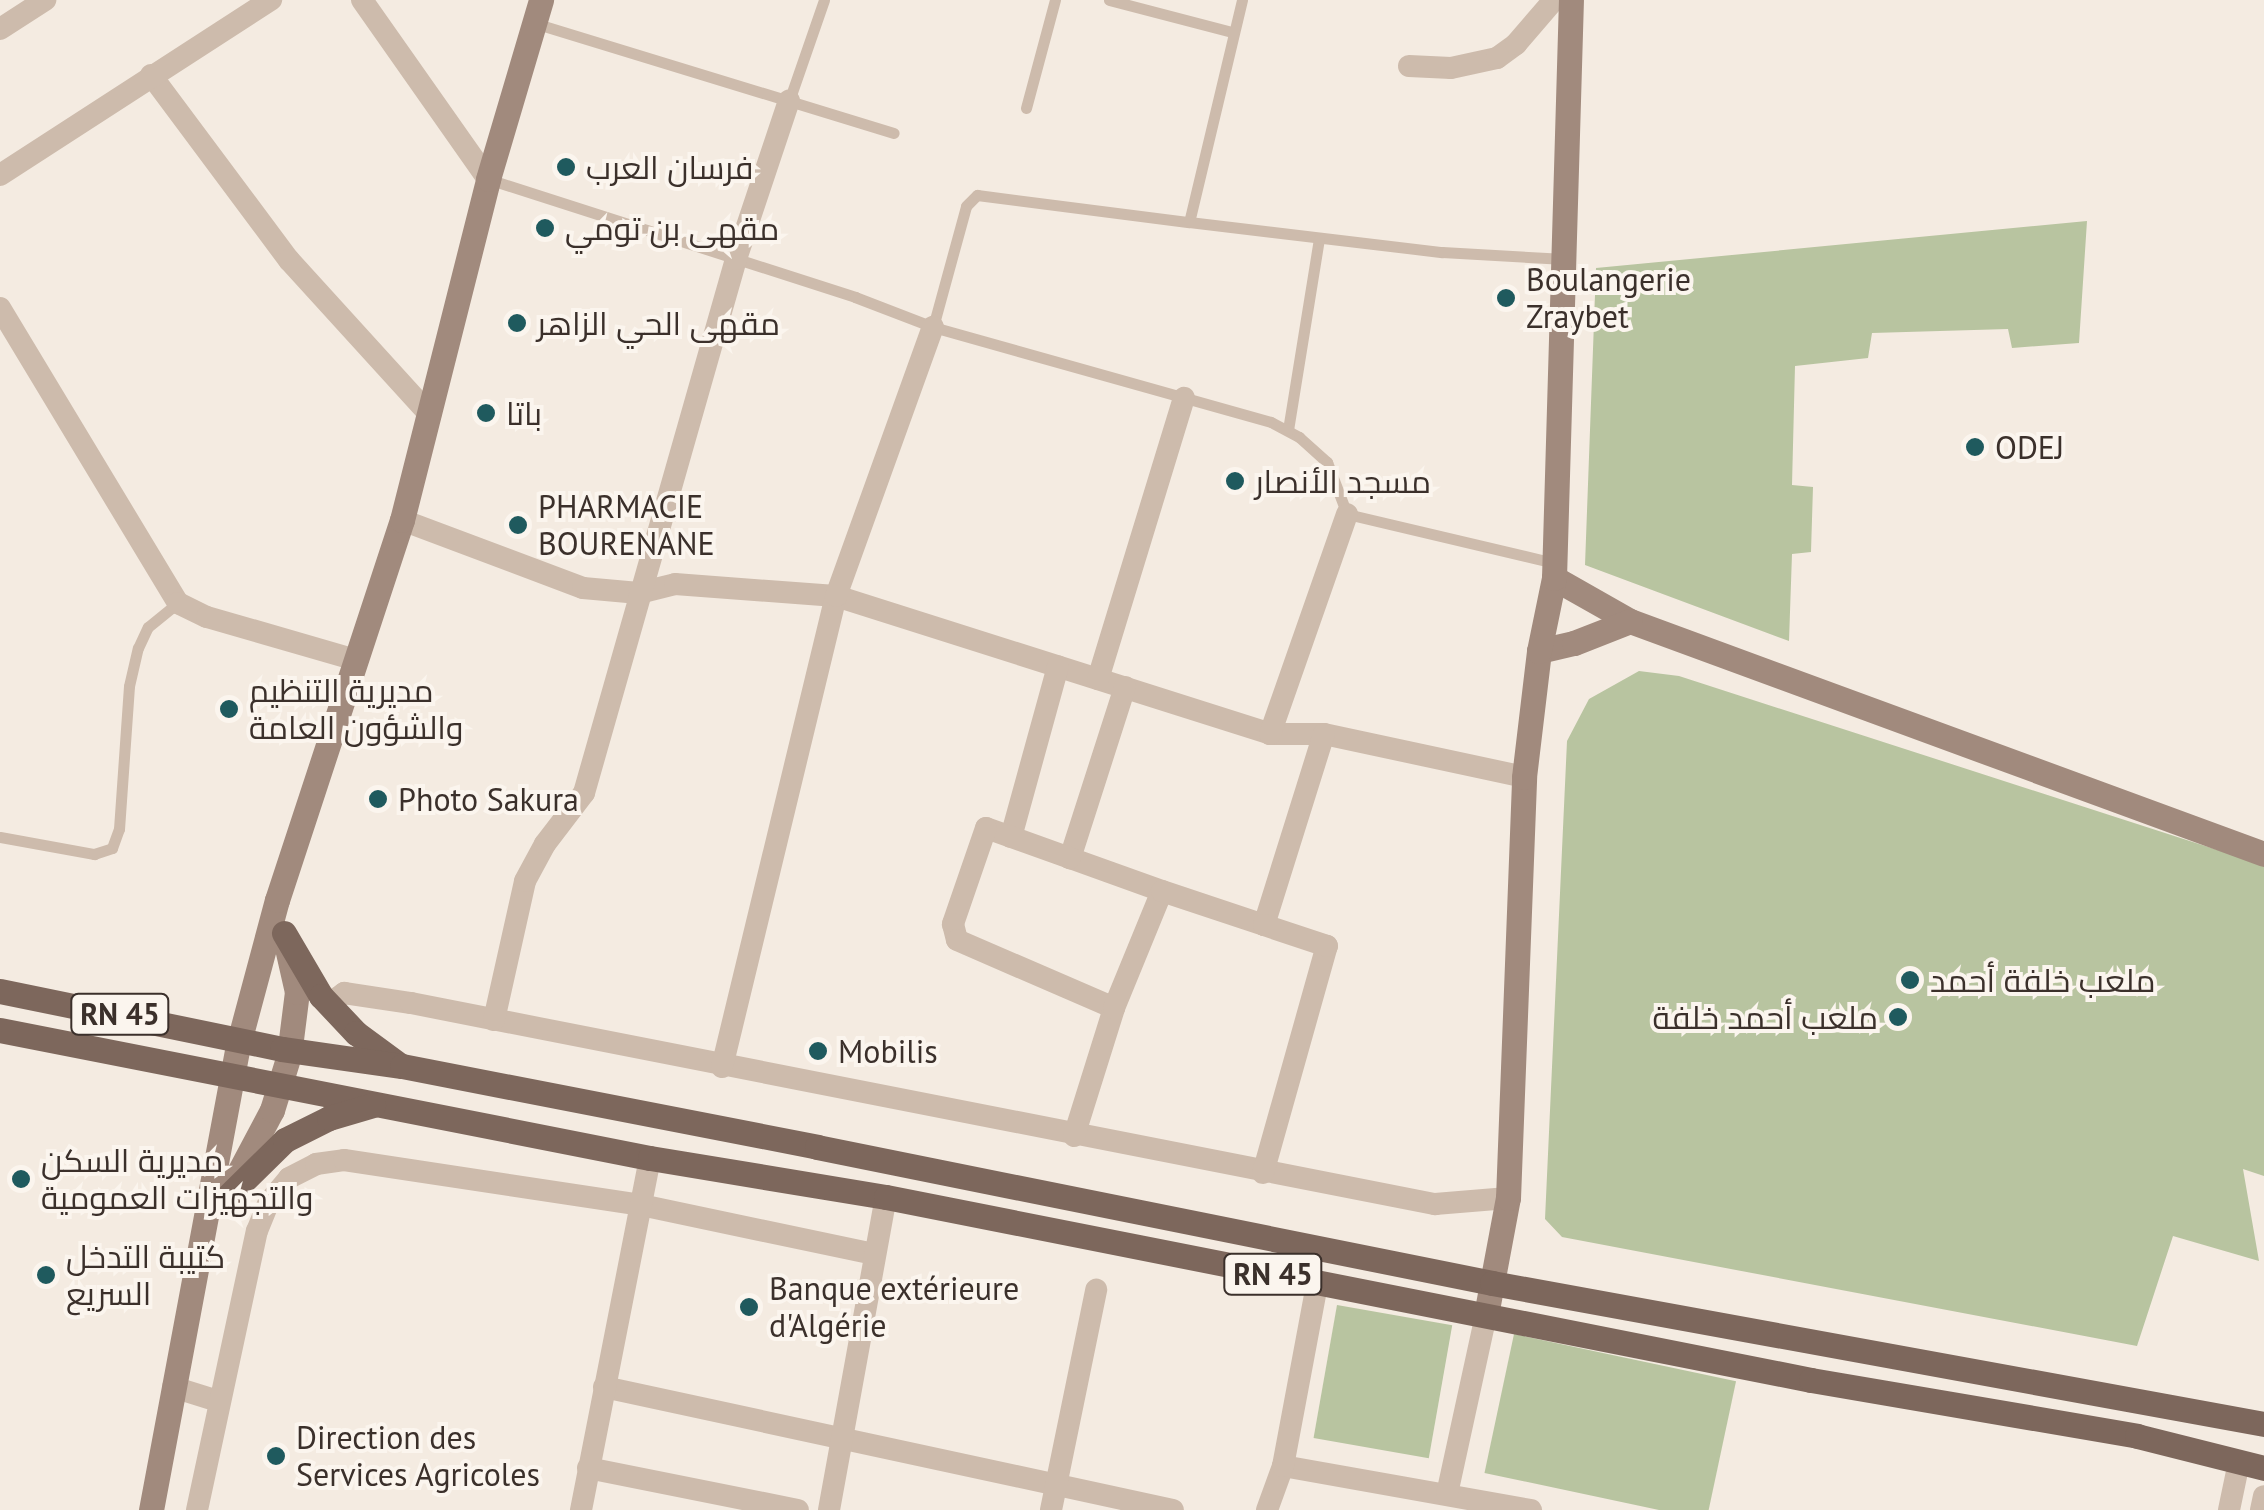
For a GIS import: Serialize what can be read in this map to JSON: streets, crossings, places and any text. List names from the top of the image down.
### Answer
{
  "streets": {
    "main road": ["RN 45"]
  },
  "places": [
    "فرسان العرب",
    "مقهى بن تومي",
    "Boulangerie Zraybet",
    "مقهى الحي الزاهر",
    "باتا",
    "ODEJ",
    "مسجد الأنصار",
    "PHARMACIE BOURENANE",
    "مديرية التنظيم والشؤون العامة",
    "Photo Sakura",
    "ملعب خلفة أحمد",
    "ملعب أحمد خلفة",
    "Mobilis",
    "مديرية السكن والتجهيزات العمومية",
    "كتيبة التدخل السريع",
    "Banque extérieure d'Algérie",
    "Direction des Services Agricoles"
  ]
}
